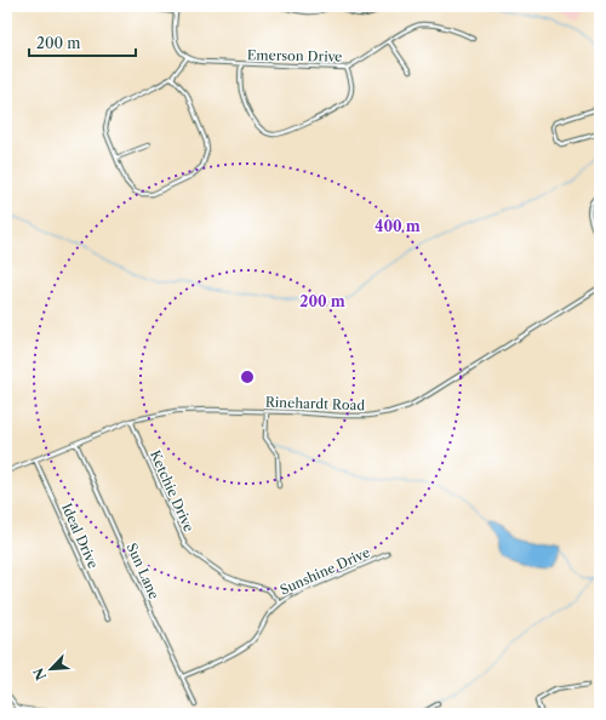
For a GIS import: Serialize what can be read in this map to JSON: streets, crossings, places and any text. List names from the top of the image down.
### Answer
{
  "streets": {
    "street": [
      "Emerson Drive",
      "Rinehardt Road",
      "Ketchie Drive",
      "Ideal Drive",
      "Sun Lane",
      "Sunshine Drive"
    ]
  },
  "crossings": [
    ["Rinehardt Road", "Ketchie Drive"],
    ["Rinehardt Road", "Ideal Drive"],
    ["Rinehardt Road", "Sun Lane"],
    ["Ketchie Drive", "Sunshine Drive"],
    ["Sun Lane", "Sunshine Drive"]
  ],
  "scale_bar": "200 m",
  "north": "bottom left",
  "rings": ["400 m", "200 m"]
}
